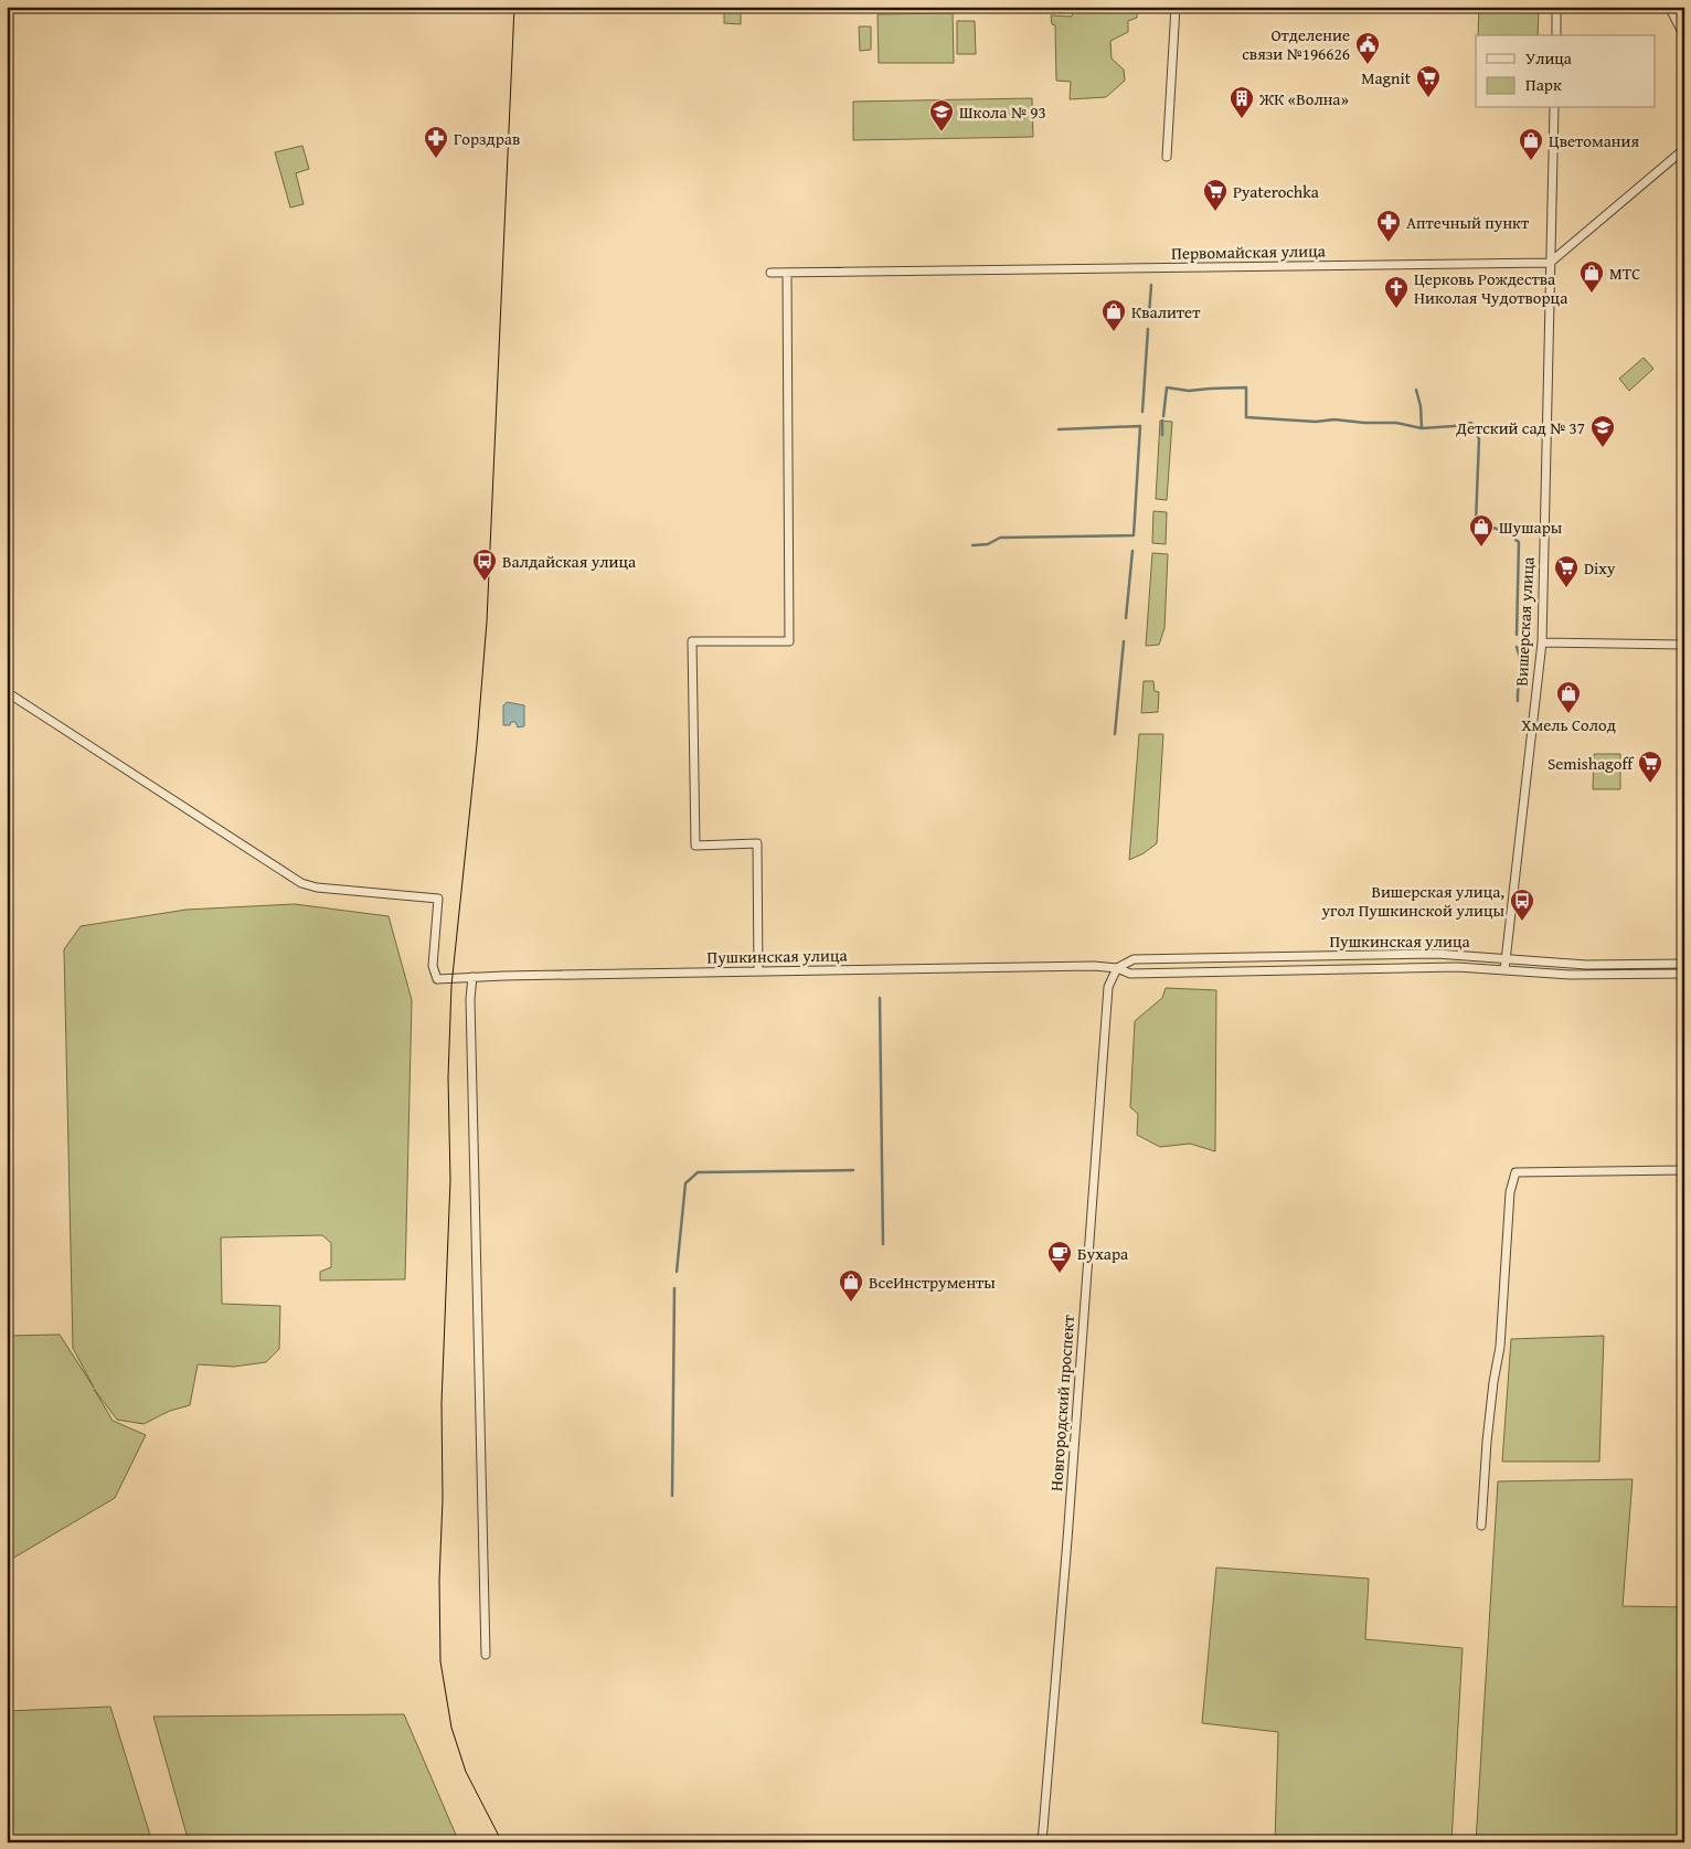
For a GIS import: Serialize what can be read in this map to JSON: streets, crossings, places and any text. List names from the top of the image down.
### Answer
{
  "streets": {
    "street": [
      "Первомайская улица",
      "Вишерская улица",
      "Пушкинская улица",
      "Новгородский проспект"
    ]
  },
  "crossings": [
    ["Первомайская улица", "Вишерская улица"],
    ["Вишерская улица", "Пушкинская улица"],
    ["Пушкинская улица", "Новгородский проспект"]
  ],
  "places": {
    "public building": ["Отделение связи №196626"],
    "supermarket": [
      "Magnit",
      "Pyaterochka",
      "Dixy",
      "Semishagoff"
    ],
    "building": ["ЖК «Волна»"],
    "school or university": ["Школа № 93", "Детский сад № 37"],
    "pharmacy": ["Горздрав", "Аптечный пункт"],
    "shop": [
      "Цветомания",
      "МТС",
      "Квалитет",
      "Шушары",
      "Хмель Солод",
      "ВсеИнструменты"
    ],
    "church": ["Церковь Рождества Николая Чудотворца"],
    "bus stop": ["Валдайская улица", "Вишерская улица, угол Пушкинской улицы"],
    "cafe": ["Бухара"]
  },
  "legend": ["Улица", "Парк"]
}
